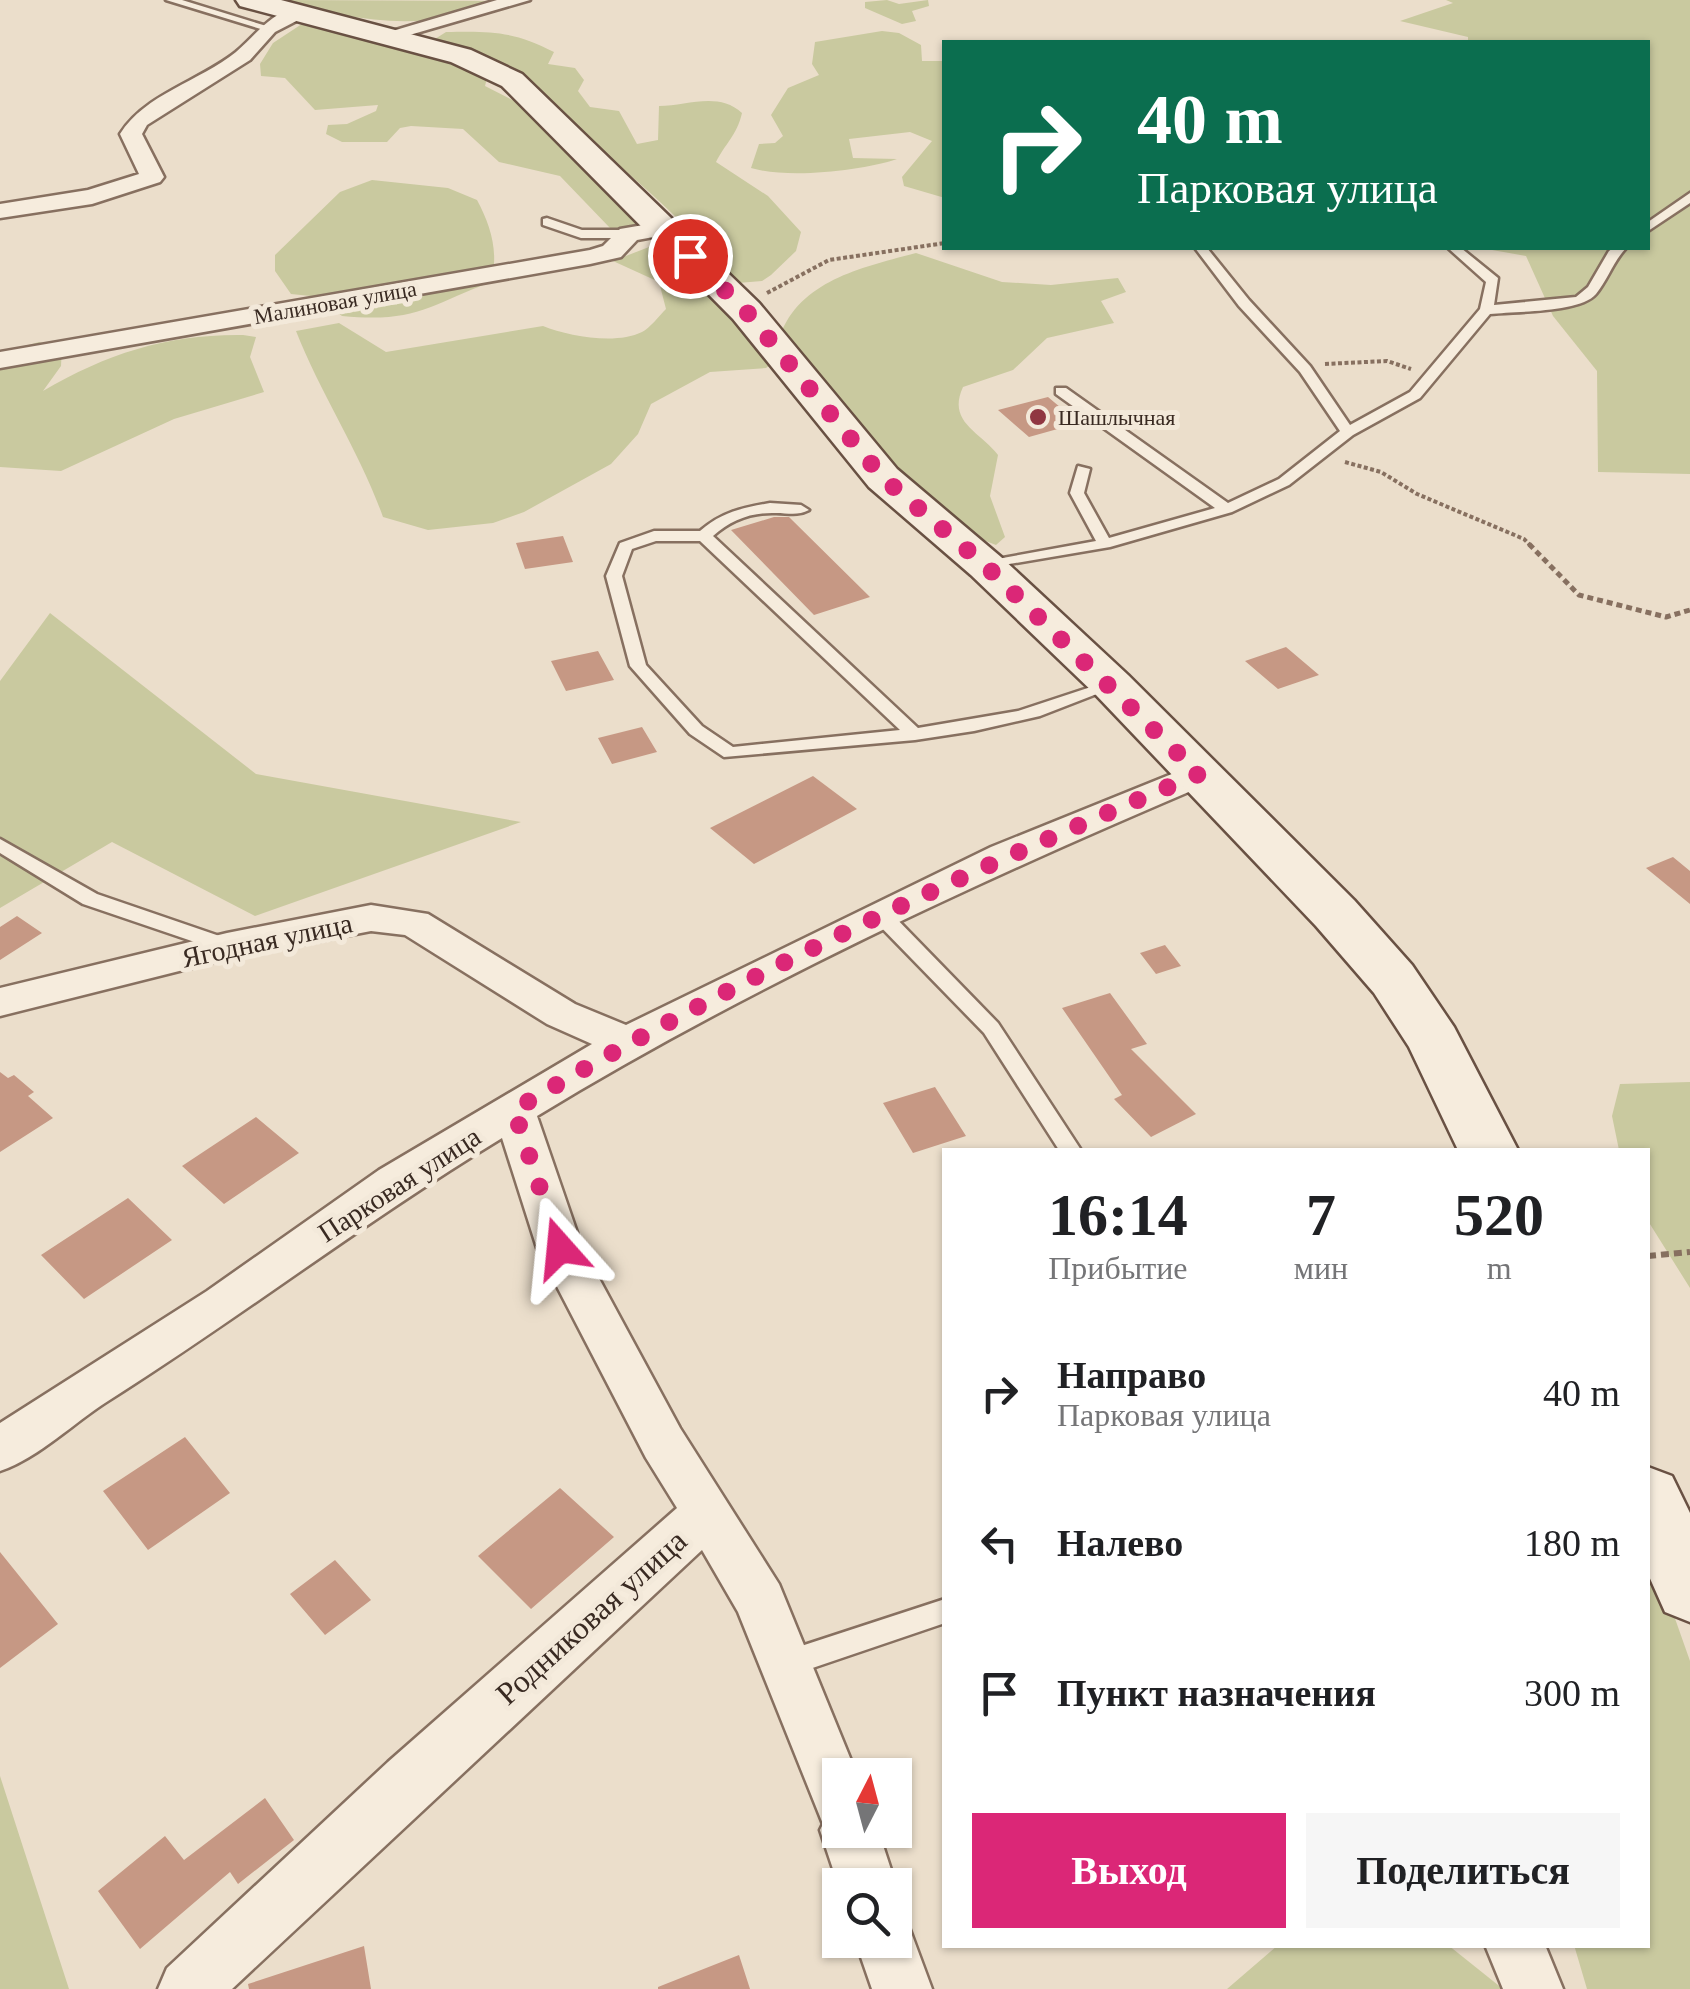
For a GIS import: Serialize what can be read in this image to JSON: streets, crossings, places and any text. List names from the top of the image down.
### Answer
{
  "streets": {
    "street": [
      "Малиновая улица",
      "Ягодная улица",
      "Парковая улица",
      "Родниковая улица"
    ]
  },
  "crossings": [
    ["Ягодная улица", "Парковая улица"],
    ["Парковая улица", "Родниковая улица"]
  ],
  "places": ["Шашлычная"],
  "north": "top",
  "page": {
    "turn": ["40 m", "Парковая улица"],
    "eta": [
      "16:14",
      "Прибытие",
      "7",
      "мин",
      "520",
      "m"
    ],
    "list": [
      {
        "name": "Направо",
        "note": "Парковая улица",
        "value": "40 m"
      },
      {
        "name": "Налево",
        "value": "180 m"
      },
      {
        "name": "Пункт назначения",
        "value": "300 m"
      }
    ],
    "buttons": ["Выход", "Поделиться"]
  }
}
